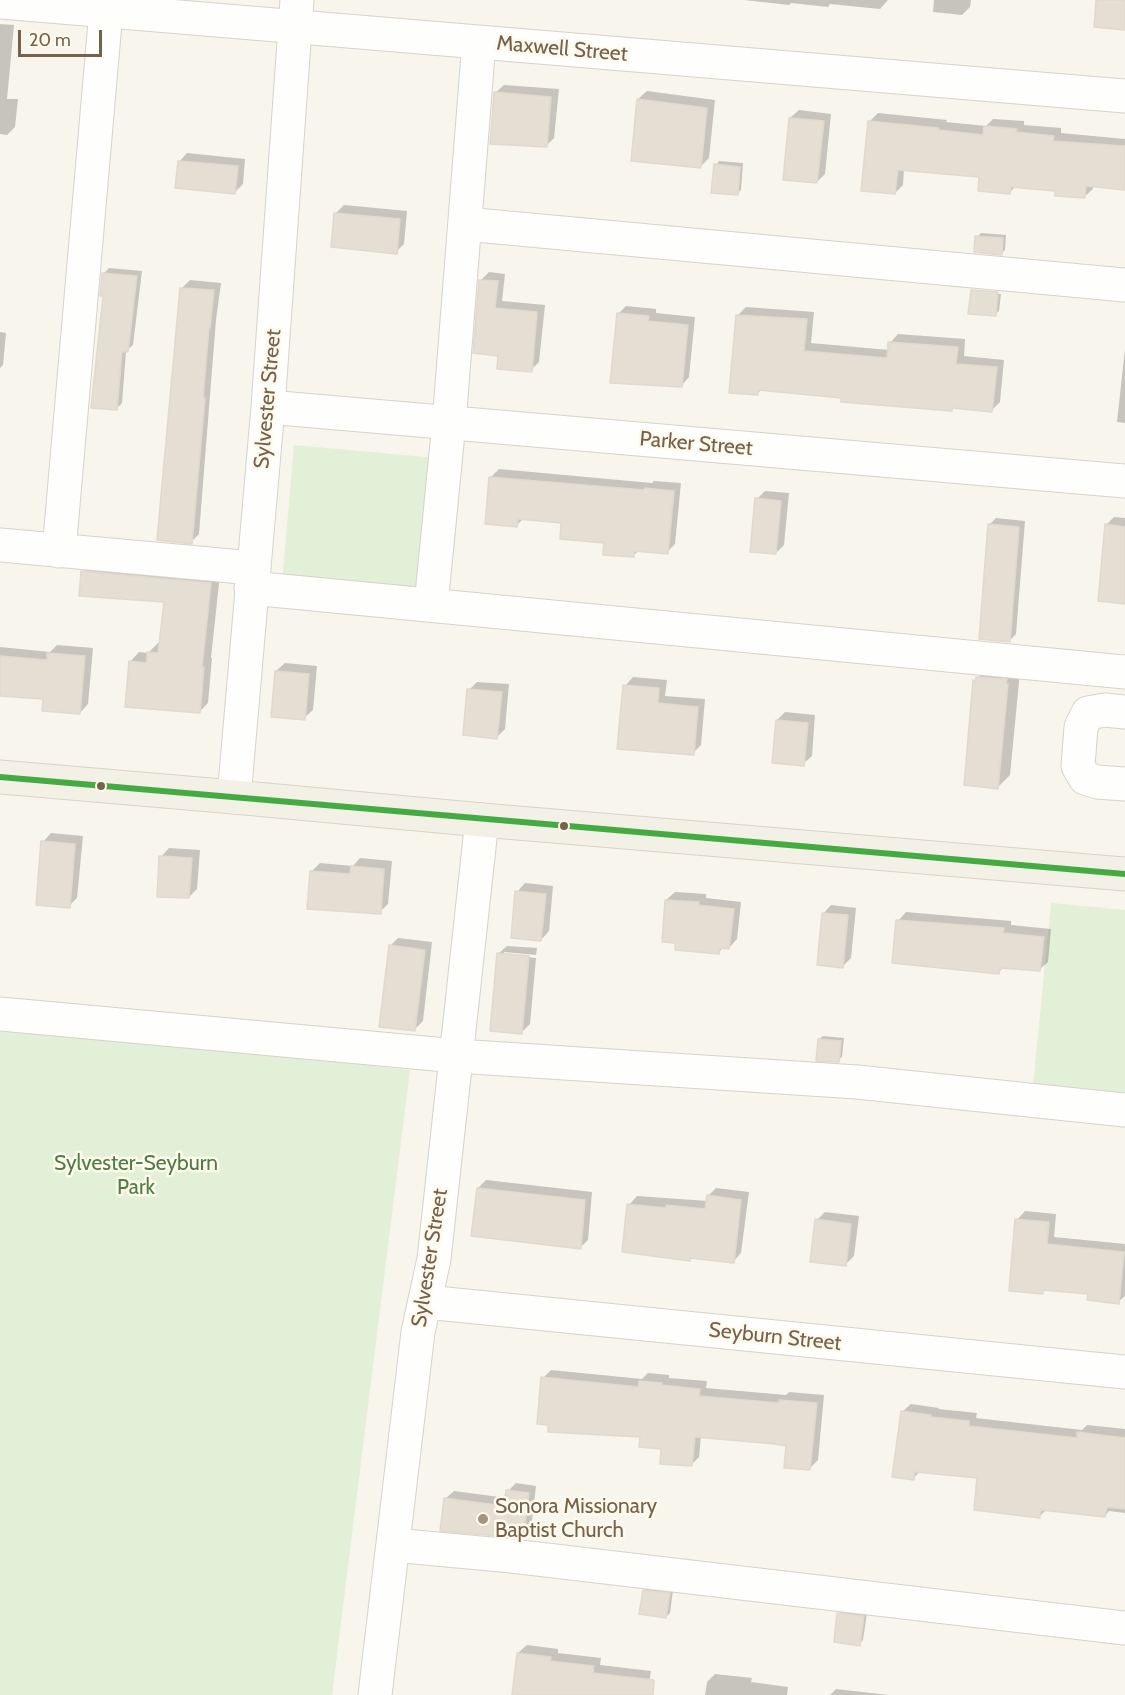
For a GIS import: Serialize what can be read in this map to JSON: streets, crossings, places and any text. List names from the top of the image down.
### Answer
{
  "streets": {
    "street": [
      "Maxwell Street",
      "Sylvester Street",
      "Parker Street",
      "Seyburn Street"
    ]
  },
  "crossings": [
    ["Maxwell Street", "Sylvester Street"],
    ["Sylvester Street", "Parker Street"],
    ["Sylvester Street", "Seyburn Street"]
  ],
  "parks": ["Sylvester-Seyburn Park"],
  "places": ["Sonora Missionary Baptist Church"],
  "scale_bar": "20 m"
}
